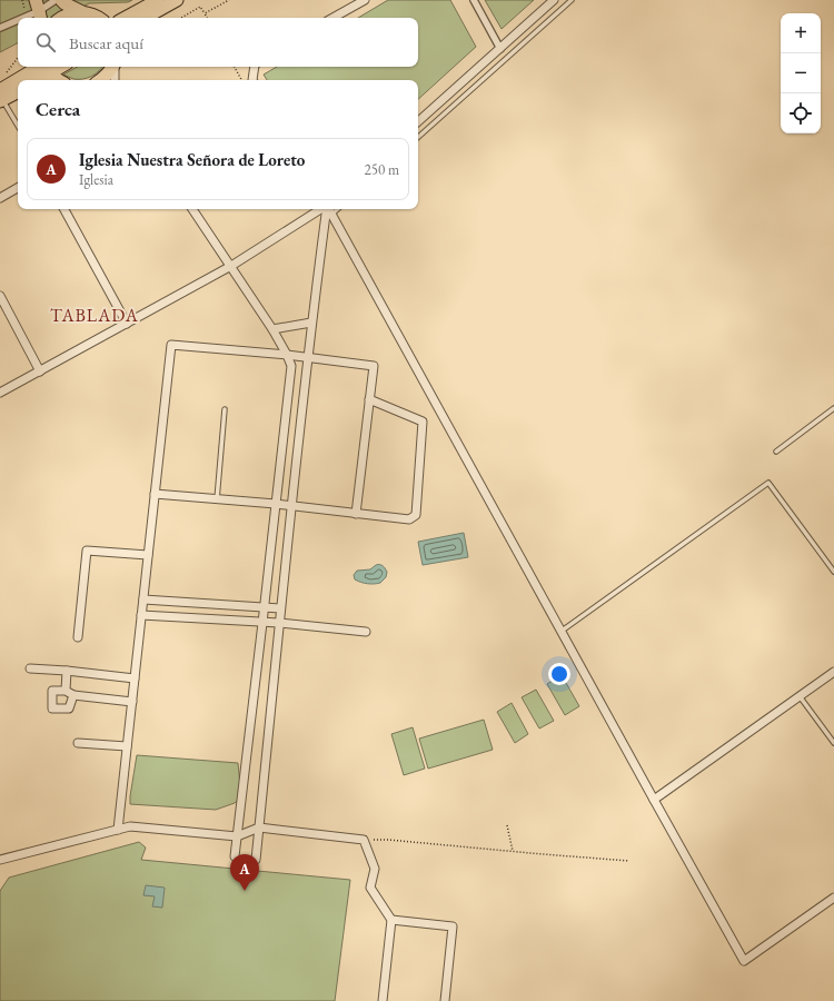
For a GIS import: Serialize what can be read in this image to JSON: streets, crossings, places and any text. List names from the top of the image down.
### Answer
{
  "districts": ["TABLADA"],
  "page": {
    "map_buttons": ["+", "−"],
    "search": "Buscar aquí",
    "heading": "Cerca",
    "list": [
      {
        "mark": "A",
        "name": "Iglesia Nuestra Señora de Loreto",
        "note": "Iglesia",
        "value": "250 m"
      }
    ],
    "pins": "A"
  }
}
